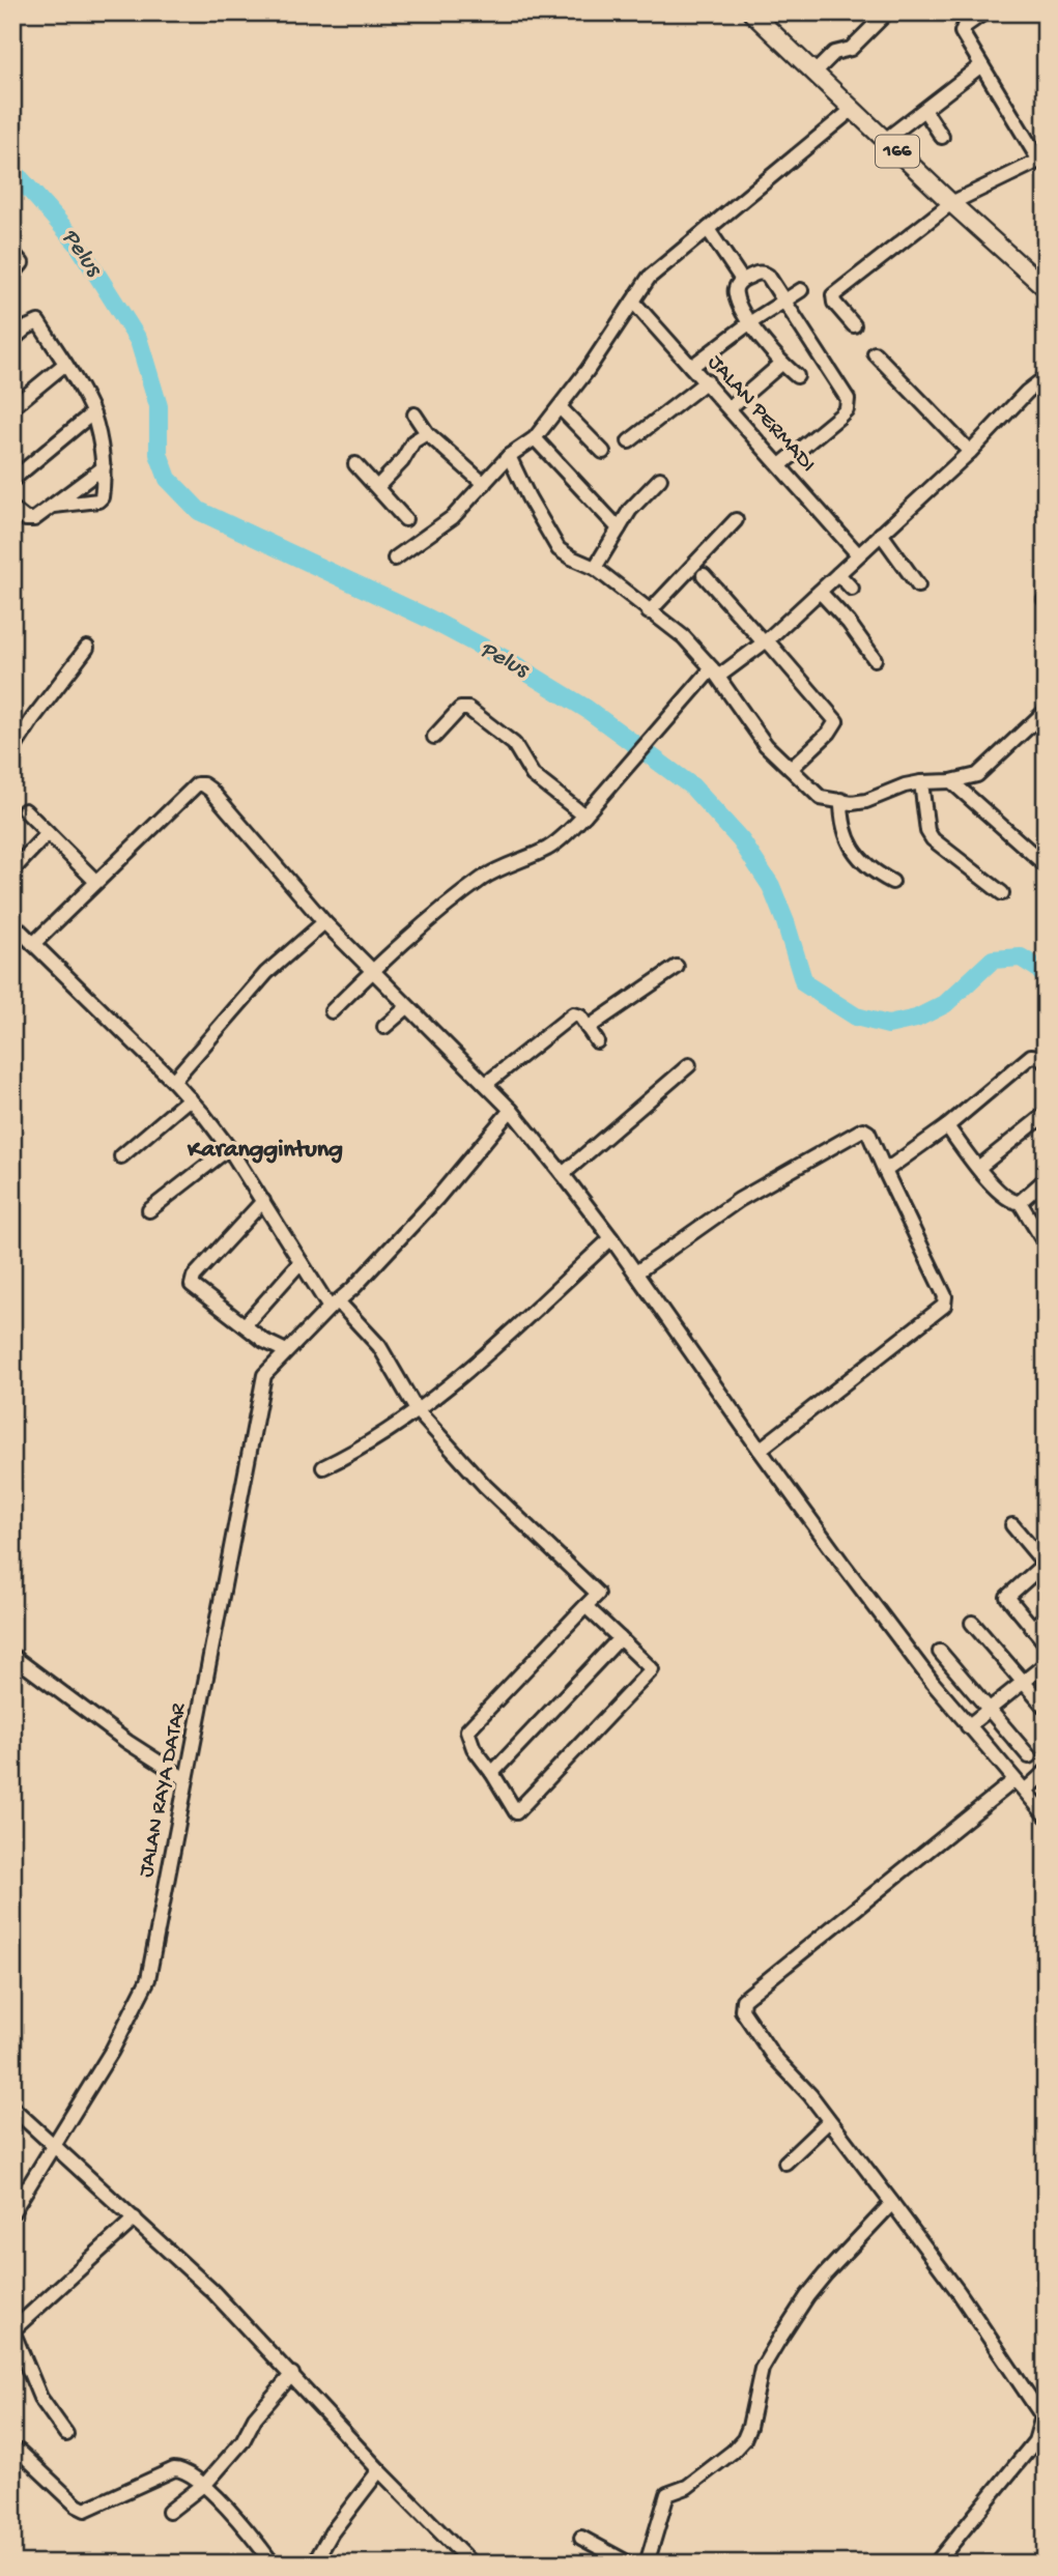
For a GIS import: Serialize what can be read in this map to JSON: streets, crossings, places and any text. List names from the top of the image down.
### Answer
{
  "streets": {
    "main road": ["166"],
    "street": ["JALAN PERMADI", "JALAN RAYA DATAR"]
  },
  "districts": ["Karanggintung"],
  "water": ["Pelus"]
}
